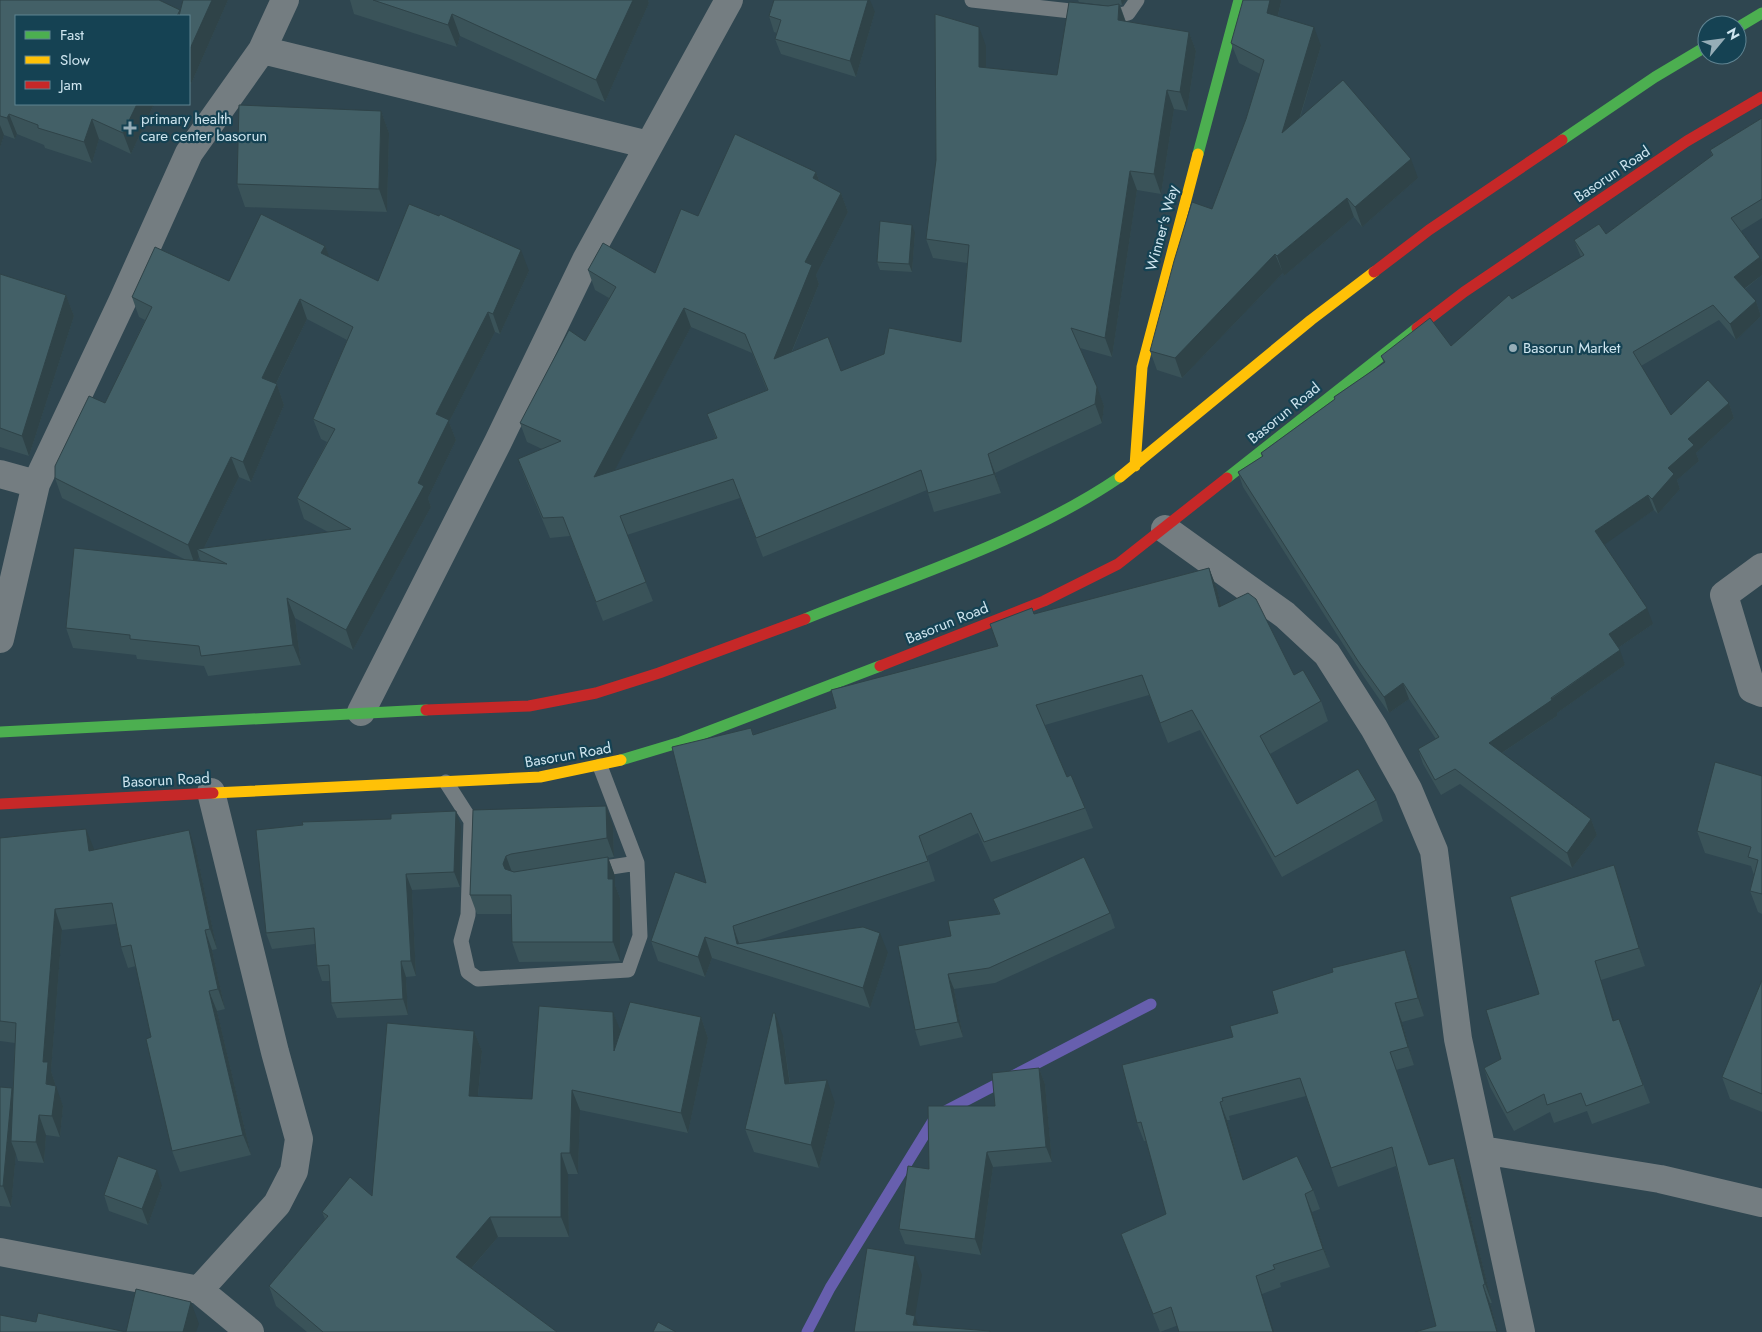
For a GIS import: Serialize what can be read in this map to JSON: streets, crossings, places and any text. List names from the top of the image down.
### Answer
{
  "streets": {
    "main road": ["Basorun Road", "Winner's Way"]
  },
  "places": {
    "health": ["primary health care center basorun"],
    "other": ["Basorun Market"]
  },
  "legend": ["Fast", "Slow", "Jam"],
  "north": "top right"
}
